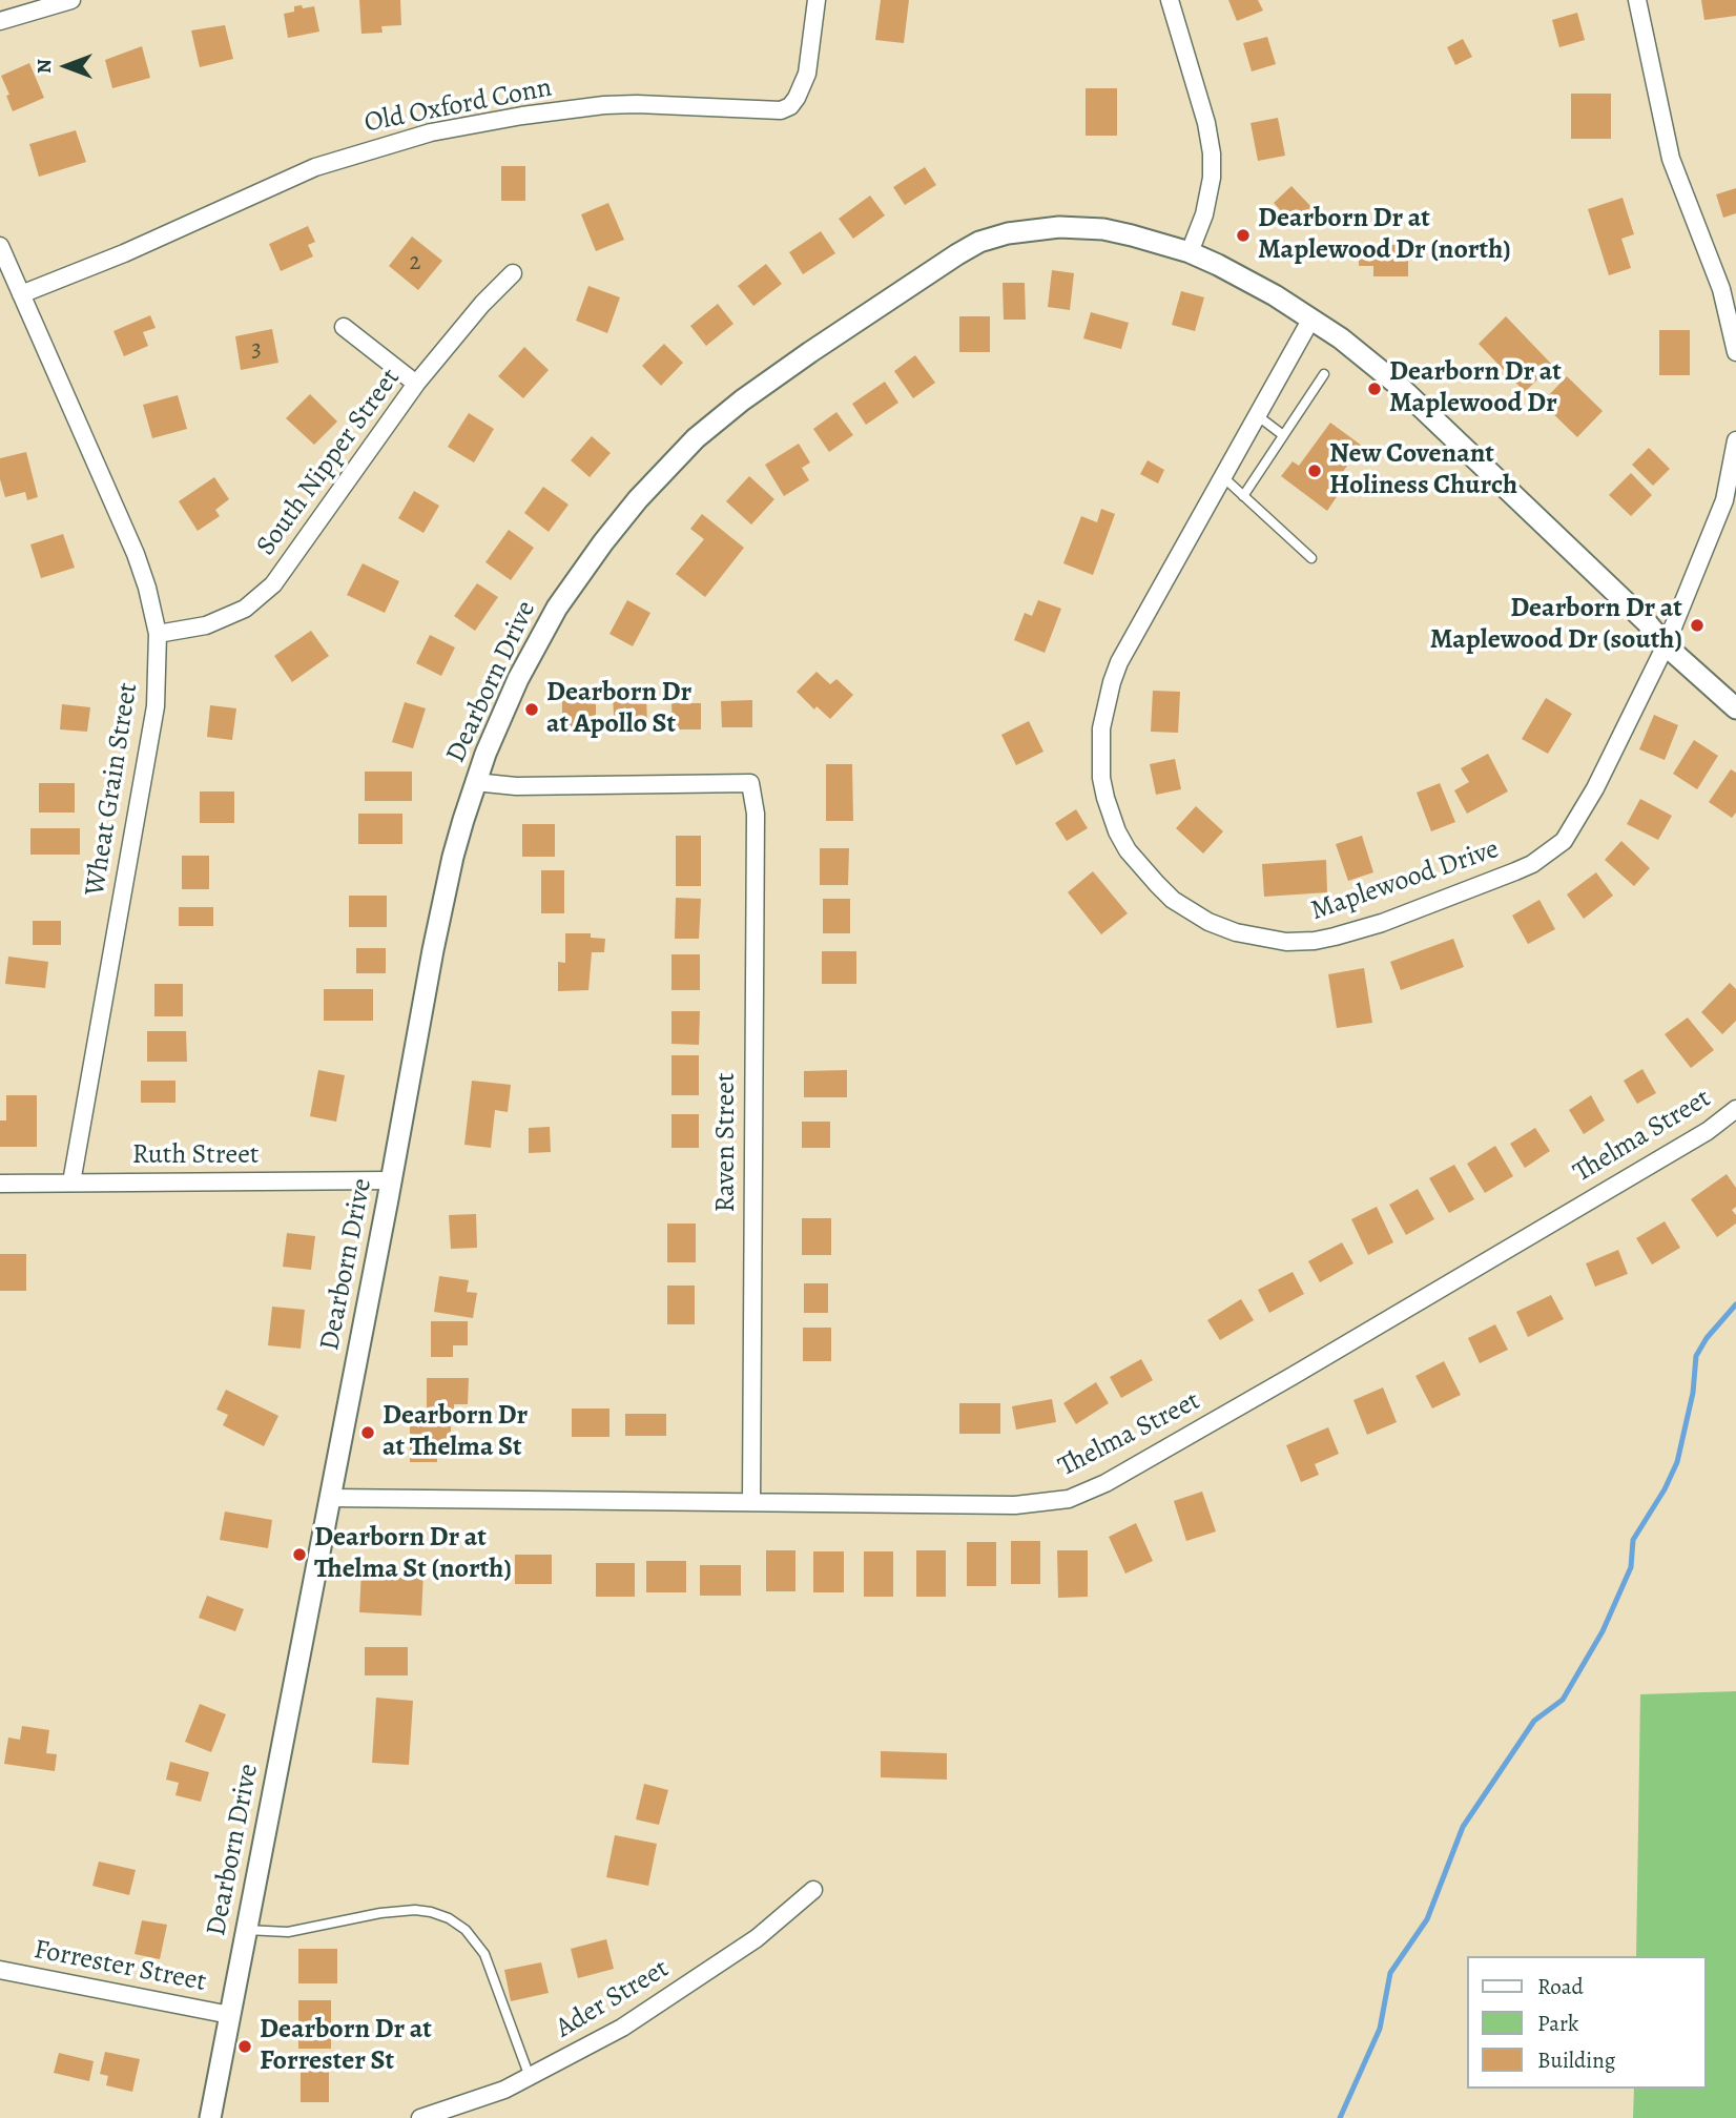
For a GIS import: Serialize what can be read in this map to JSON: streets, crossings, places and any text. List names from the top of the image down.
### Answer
{
  "streets": {
    "street": [
      "Old Oxford Conn",
      "South Nipper Street",
      "Dearborn Drive",
      "Wheat Grain Street",
      "Maplewood Drive",
      "Thelma Street",
      "Raven Street",
      "Ruth Street",
      "Forrester Street",
      "Ader Street"
    ]
  },
  "crossings": [
    ["Old Oxford Conn", "Wheat Grain Street"],
    ["South Nipper Street", "Wheat Grain Street"],
    ["Dearborn Drive", "Maplewood Drive"],
    ["Dearborn Drive", "Thelma Street"],
    ["Dearborn Drive", "Raven Street"],
    ["Dearborn Drive", "Ruth Street"],
    ["Dearborn Drive", "Forrester Street"],
    ["Wheat Grain Street", "Ruth Street"],
    ["Thelma Street", "Raven Street"]
  ],
  "places": [
    "Dearborn Dr at Maplewood Dr (north)",
    "Dearborn Dr at Maplewood Dr",
    "New Covenant Holiness Church",
    "Dearborn Dr at Maplewood Dr (south)",
    "Dearborn Dr at Apollo St",
    "Dearborn Dr at Thelma St",
    "Dearborn Dr at Thelma St (north)",
    "Dearborn Dr at Forrester St"
  ],
  "house_numbers": ["2", "3"],
  "legend": ["Road", "Park", "Building"],
  "north": "left"
}
